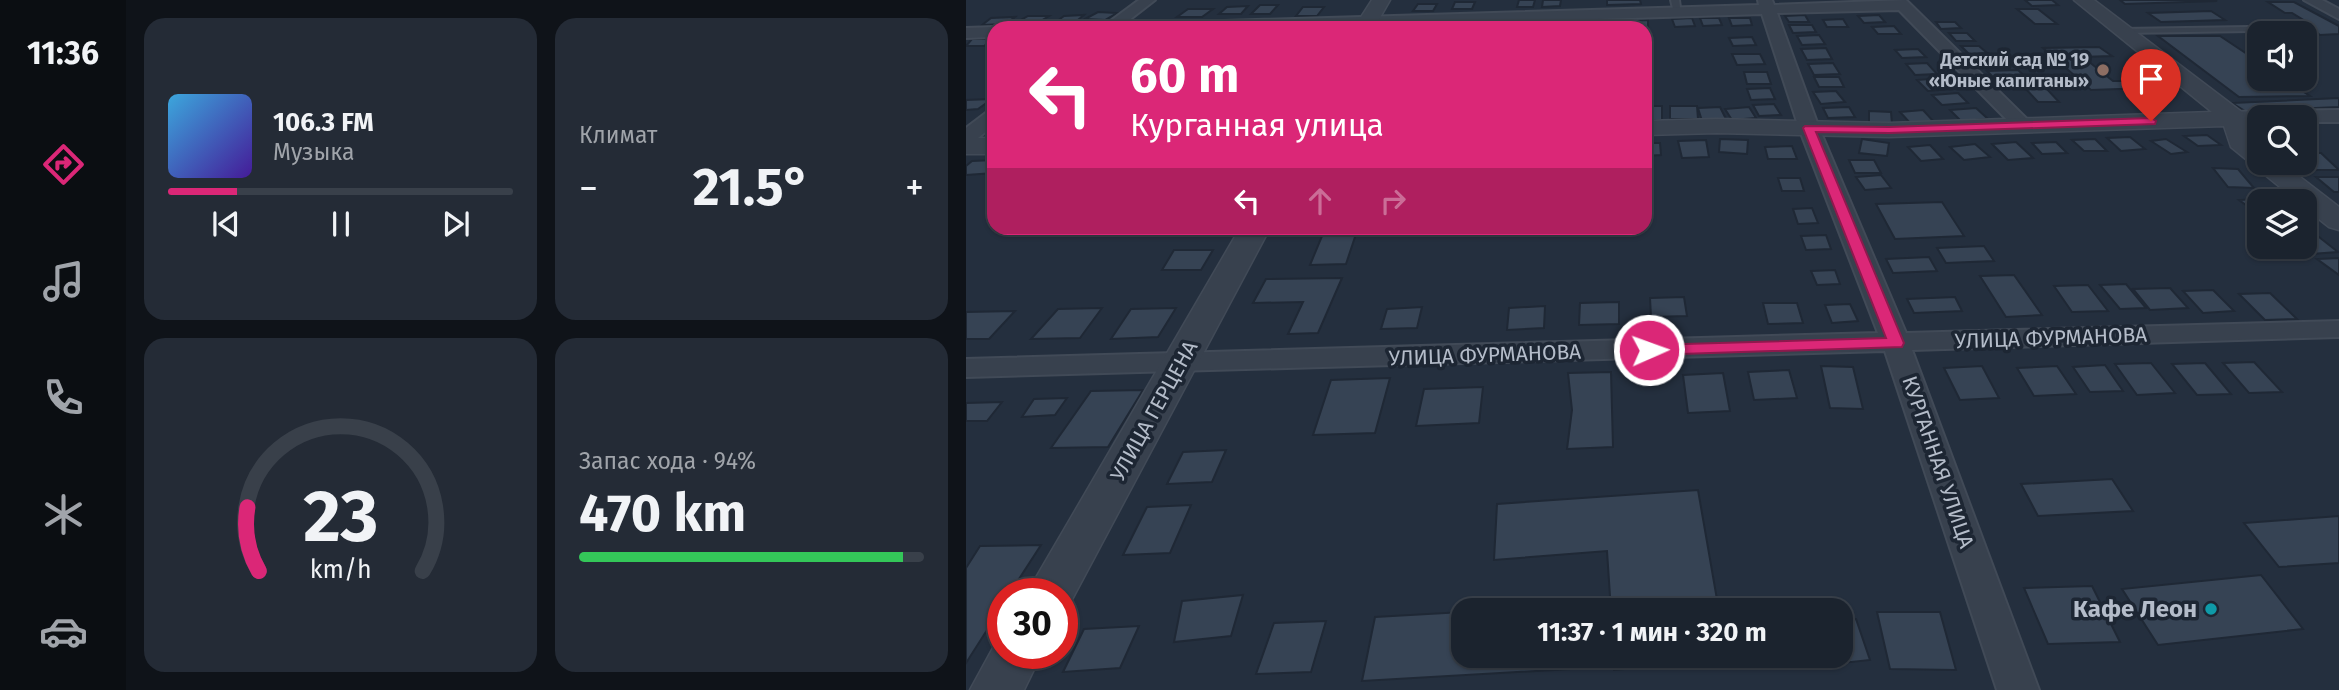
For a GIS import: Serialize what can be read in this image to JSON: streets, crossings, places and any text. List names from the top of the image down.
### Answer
{
  "streets": {
    "street": ["УЛИЦА ФУРМАНОВА", "УЛИЦА ГЕРЦЕНА", "КУРГАННАЯ УЛИЦА"]
  },
  "crossings": [
    ["УЛИЦА ФУРМАНОВА", "УЛИЦА ГЕРЦЕНА"],
    ["УЛИЦА ФУРМАНОВА", "КУРГАННАЯ УЛИЦА"]
  ],
  "places": ["Детский сад № 19 «Юные капитаны»", "Кафе Леон"],
  "page": {
    "tabs": "11:36",
    "tile": [
      "Климат",
      ["Запас хода · 94%", "470 km"]
    ],
    "turn": ["60 m", "Курганная улица"],
    "song": ["106.3 FM", "Музыка"],
    "heat": ["−", "21.5°", "+"],
    "limit": "30",
    "trip": "11:37 · 1 мин · 320 m",
    "gauge": ["23", "km/h"]
  }
}
